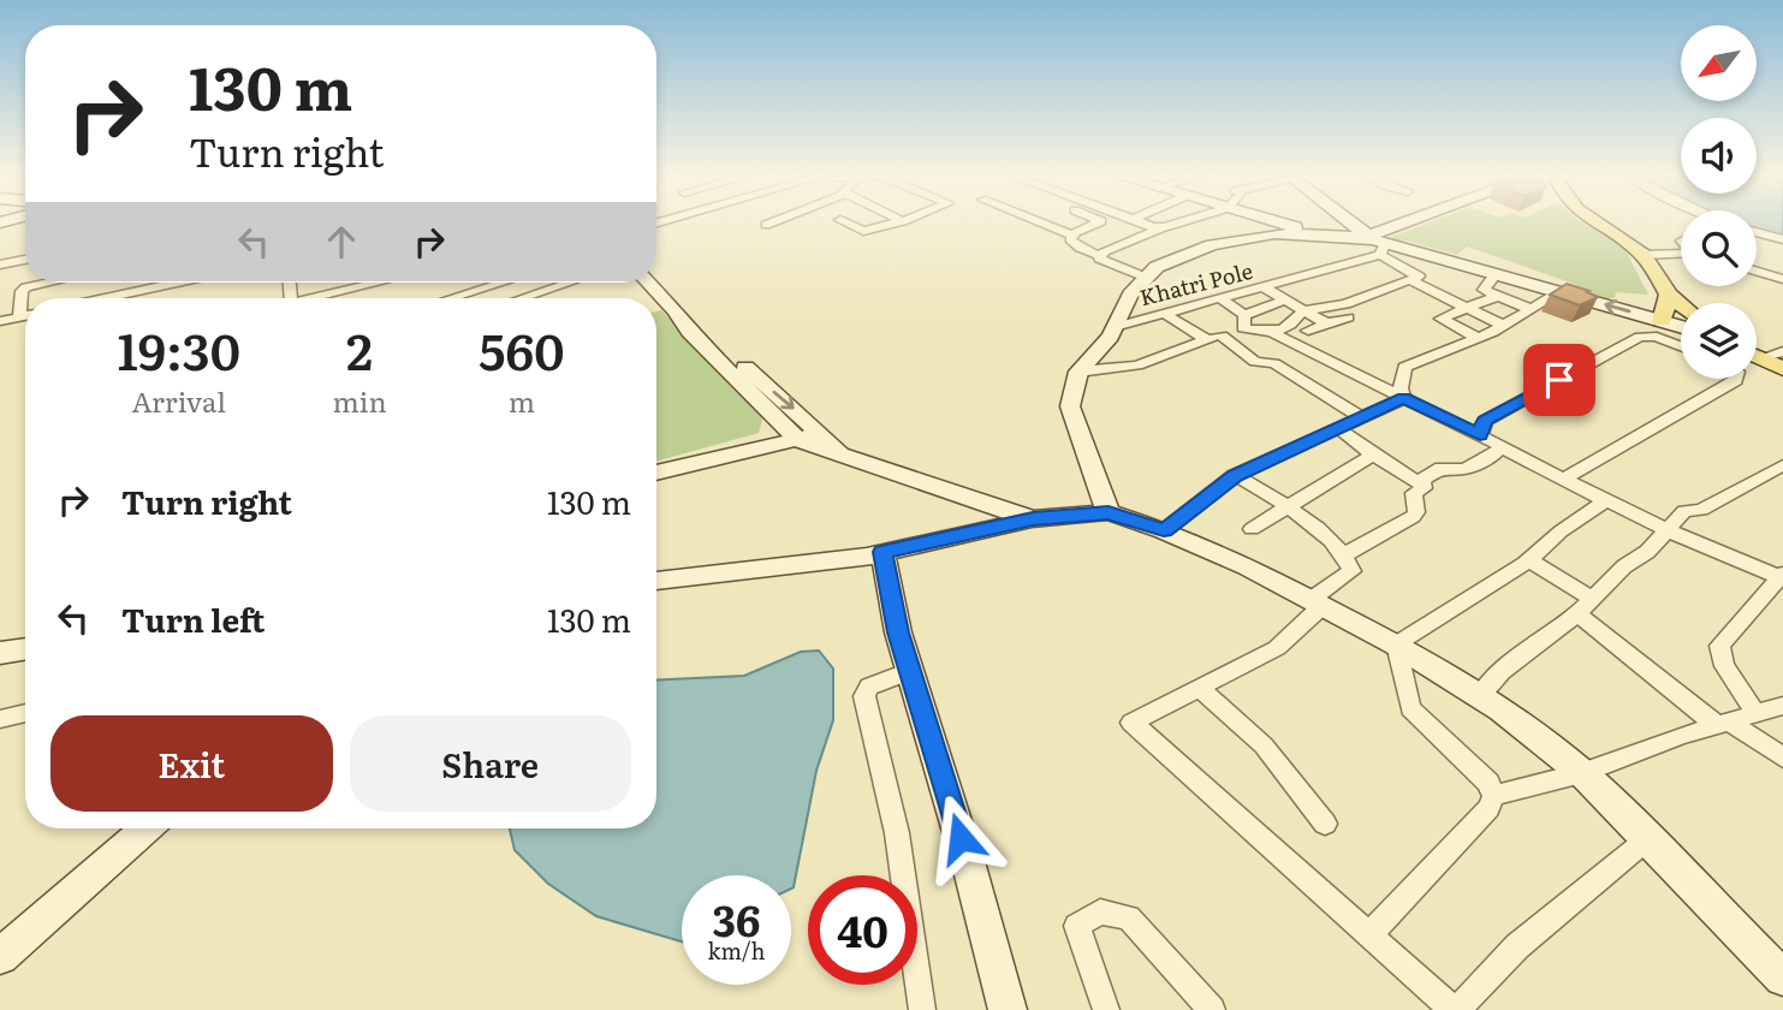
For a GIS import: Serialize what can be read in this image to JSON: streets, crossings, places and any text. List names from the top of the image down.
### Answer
{
  "streets": {
    "street": ["Khatri Pole"]
  },
  "north": "bottom left",
  "page": {
    "turn": ["130 m", "Turn right"],
    "eta": [
      "19:30",
      "Arrival",
      "2",
      "min",
      "560",
      "m"
    ],
    "list": [
      {
        "name": "Turn right",
        "value": "130 m"
      },
      {
        "name": "Turn left",
        "value": "130 m"
      }
    ],
    "buttons": ["Exit", "Share"],
    "speed": "36 km/h",
    "limit": "40"
  }
}
